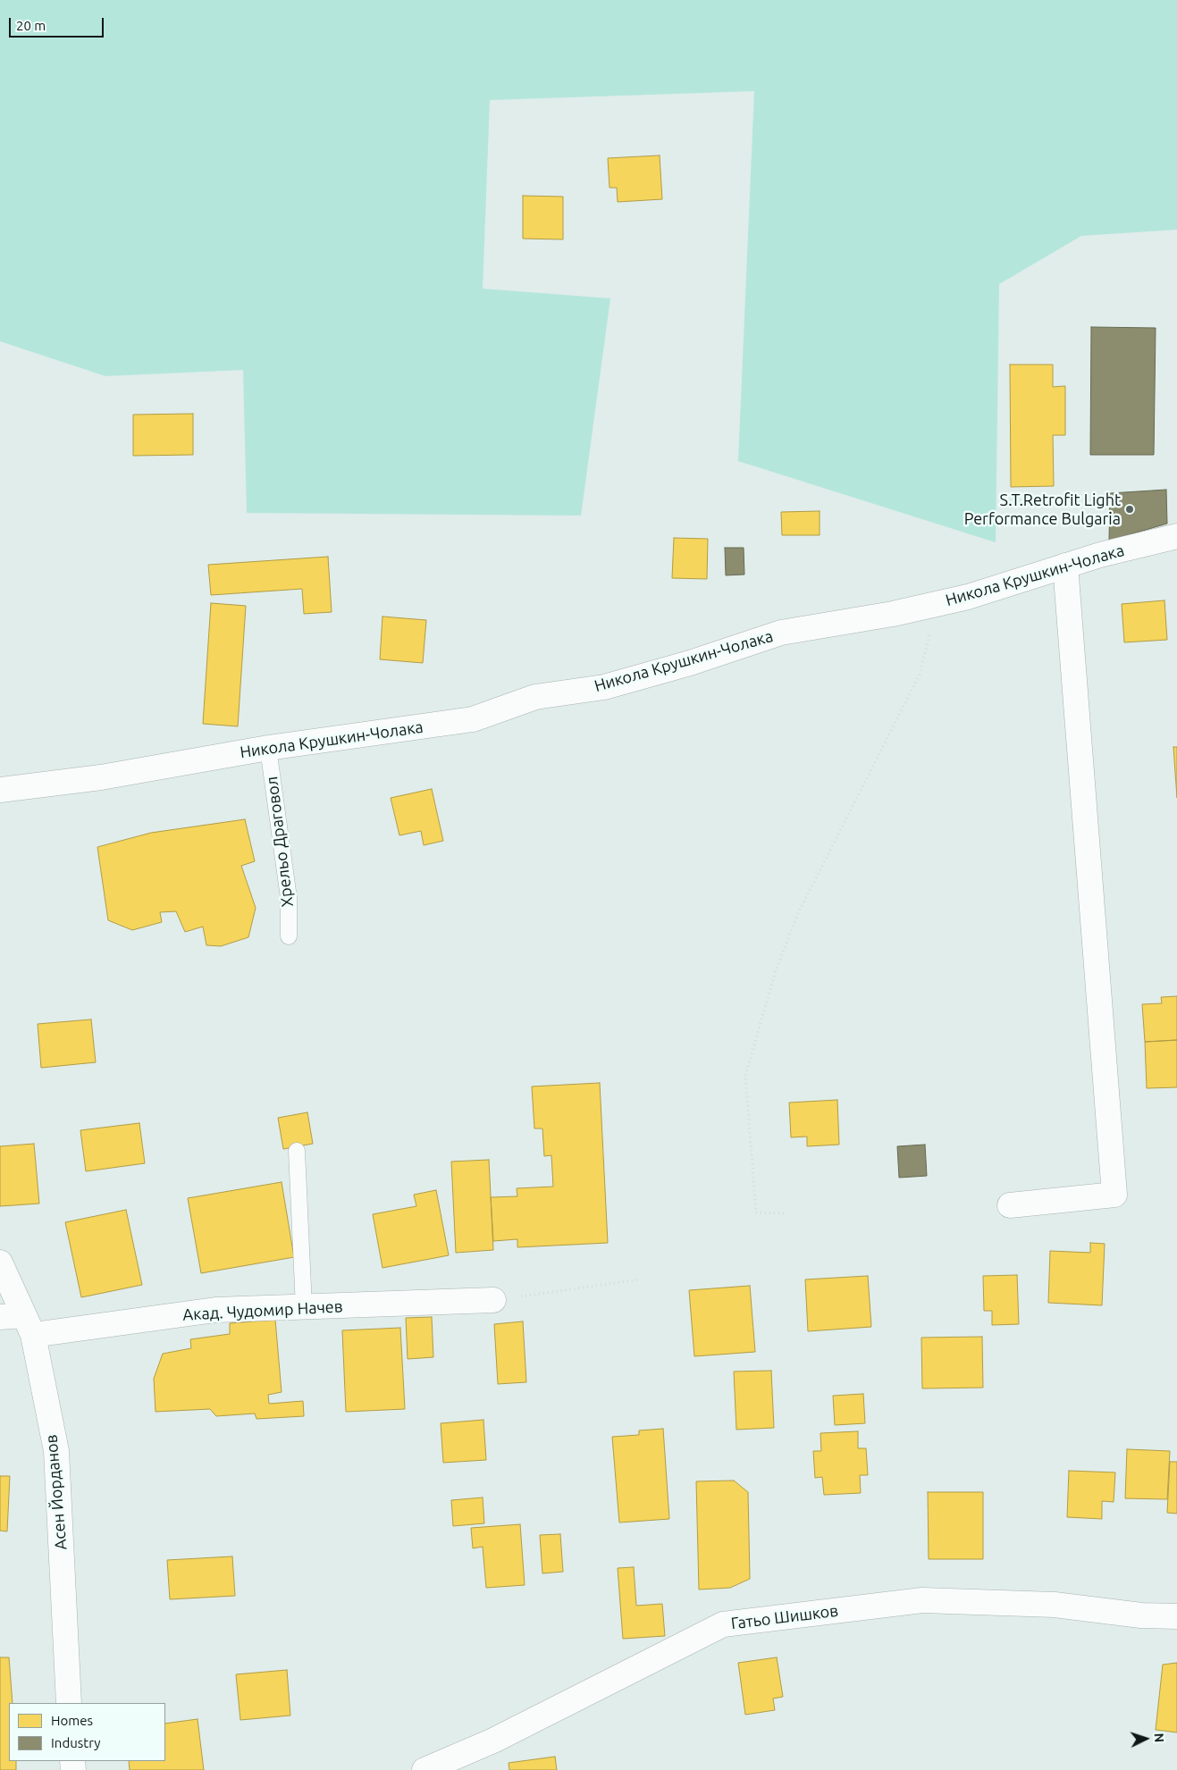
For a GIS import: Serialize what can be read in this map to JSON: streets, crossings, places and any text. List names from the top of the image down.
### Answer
{
  "streets": {
    "street": [
      "Никола Крушкин-Чолака",
      "Акад. Чудомир Начев",
      "Асен Йорданов",
      "Гатьо Шишков"
    ],
    "lane": ["Хрельо Драговол"]
  },
  "crossings": [
    ["Никола Крушкин-Чолака", "Хрельо Драговол"],
    ["Акад. Чудомир Начев", "Асен Йорданов"]
  ],
  "places": ["S.T.Retrofit Light Performance Bulgaria"],
  "legend": ["Homes", "Industry"],
  "scale_bar": "20 m",
  "north": "right"
}
